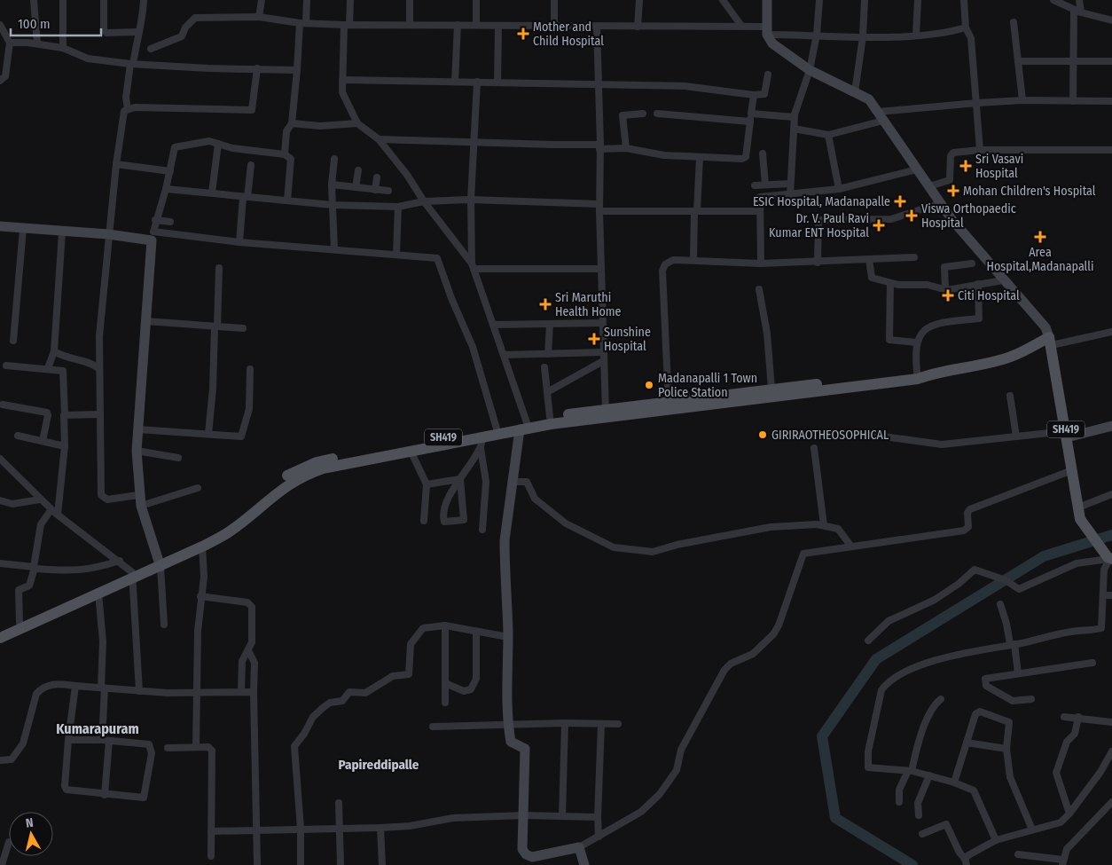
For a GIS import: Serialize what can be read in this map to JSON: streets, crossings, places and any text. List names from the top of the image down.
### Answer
{
  "streets": {
    "main road": ["SH419"]
  },
  "districts": ["Kumarapuram", "Papireddipalle"],
  "places": {
    "health": [
      "Mother and Child Hospital",
      "Sri Vasavi Hospital",
      "Mohan Children's Hospital",
      "ESIC Hospital, Madanapalle",
      "Viswa Orthopaedic Hospital",
      "Dr. V. Paul Ravi Kumar ENT Hospital",
      "Area Hospital,Madanapalli",
      "Citi Hospital",
      "Sri Maruthi Health Home",
      "Sunshine Hospital"
    ],
    "other": ["Madanapalli 1 Town Police Station", "GIRIRAOTHEOSOPHICAL"]
  },
  "scale_bar": "100 m",
  "north": "top"
}
